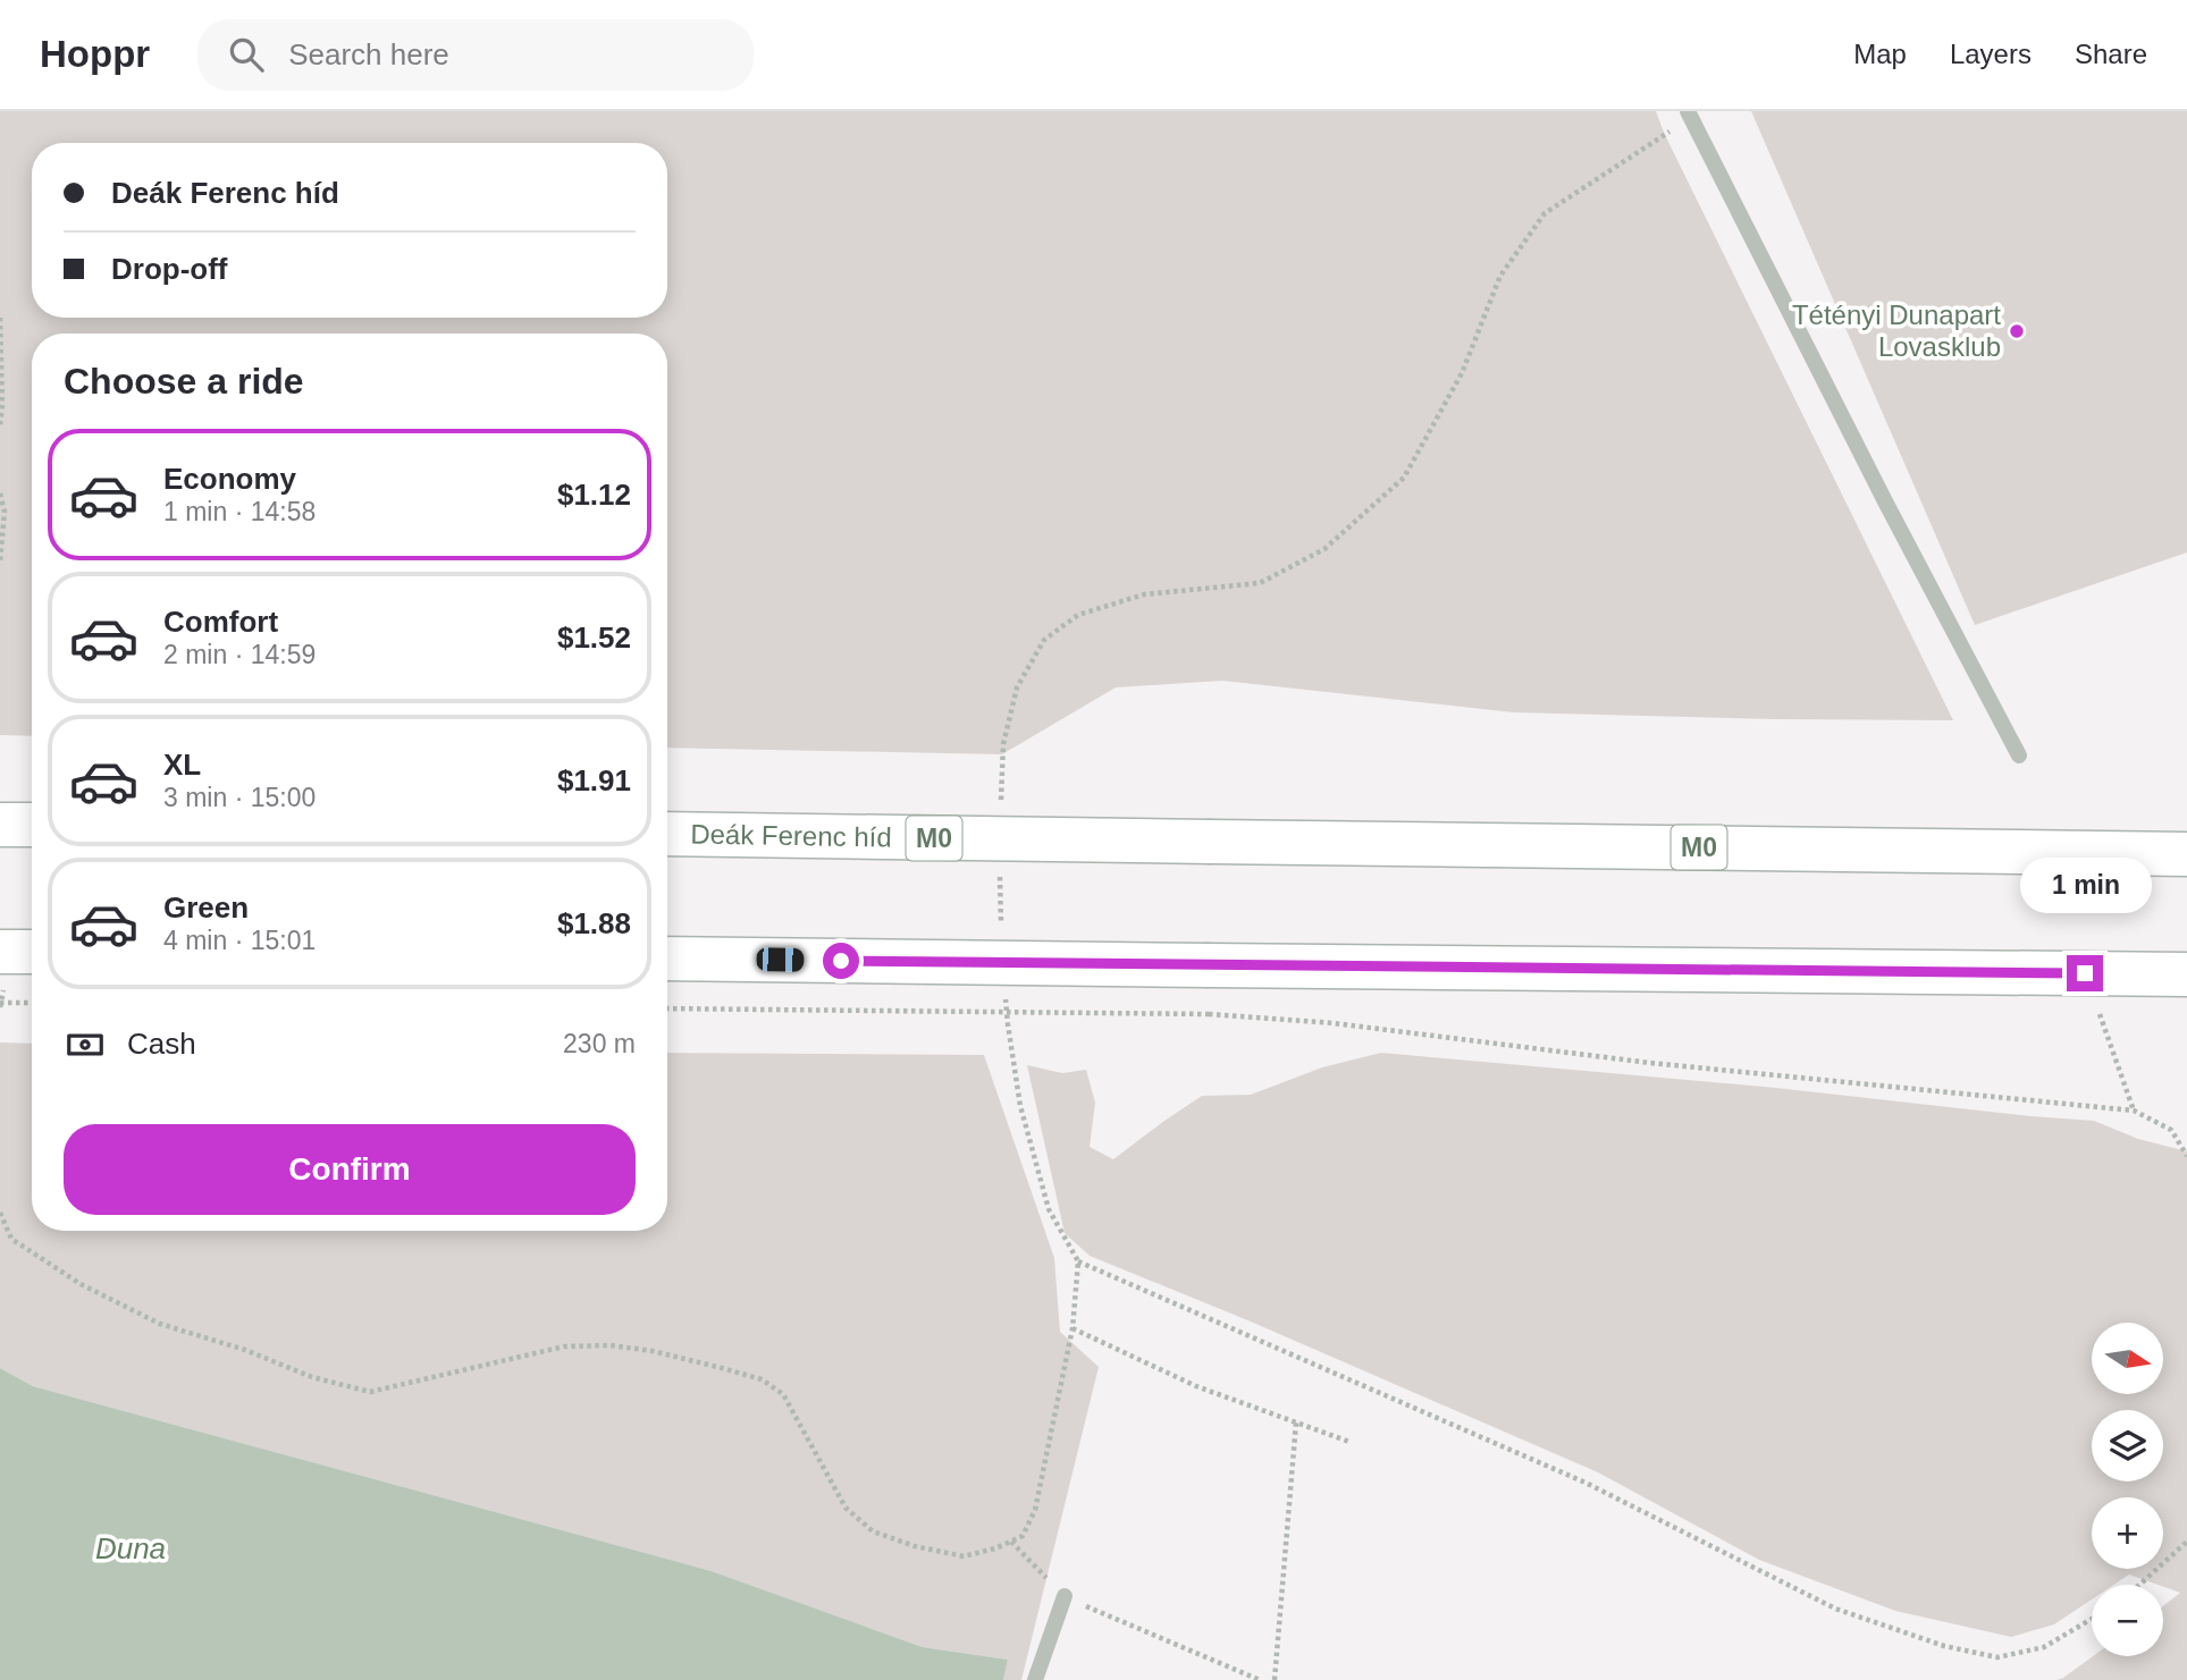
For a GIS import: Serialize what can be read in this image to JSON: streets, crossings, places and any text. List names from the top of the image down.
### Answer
{
  "streets": {
    "highway": ["Deák Ferenc híd", "M0"]
  },
  "water": ["Duna"],
  "places": ["Tétényi Dunapart Lovasklub"],
  "north": "right",
  "page": {
    "header": "Hoppr",
    "search": "Search here",
    "nav": ["Map", "Layers", "Share"],
    "banner": ["Deák Ferenc híd", "Drop-off"],
    "heading": "Choose a ride",
    "list": [
      {
        "name": "Economy",
        "note": "1 min · 14:58",
        "value": "$1.12"
      },
      {
        "name": "Comfort",
        "note": "2 min · 14:59",
        "value": "$1.52"
      },
      {
        "name": "XL",
        "note": "3 min · 15:00",
        "value": "$1.91"
      },
      {
        "name": "Green",
        "note": "4 min · 15:01",
        "value": "$1.88"
      }
    ],
    "bubble": "1 min",
    "pay": ["Cash", "230 m"],
    "buttons": "Confirm",
    "map_buttons": ["+", "−"]
  }
}
